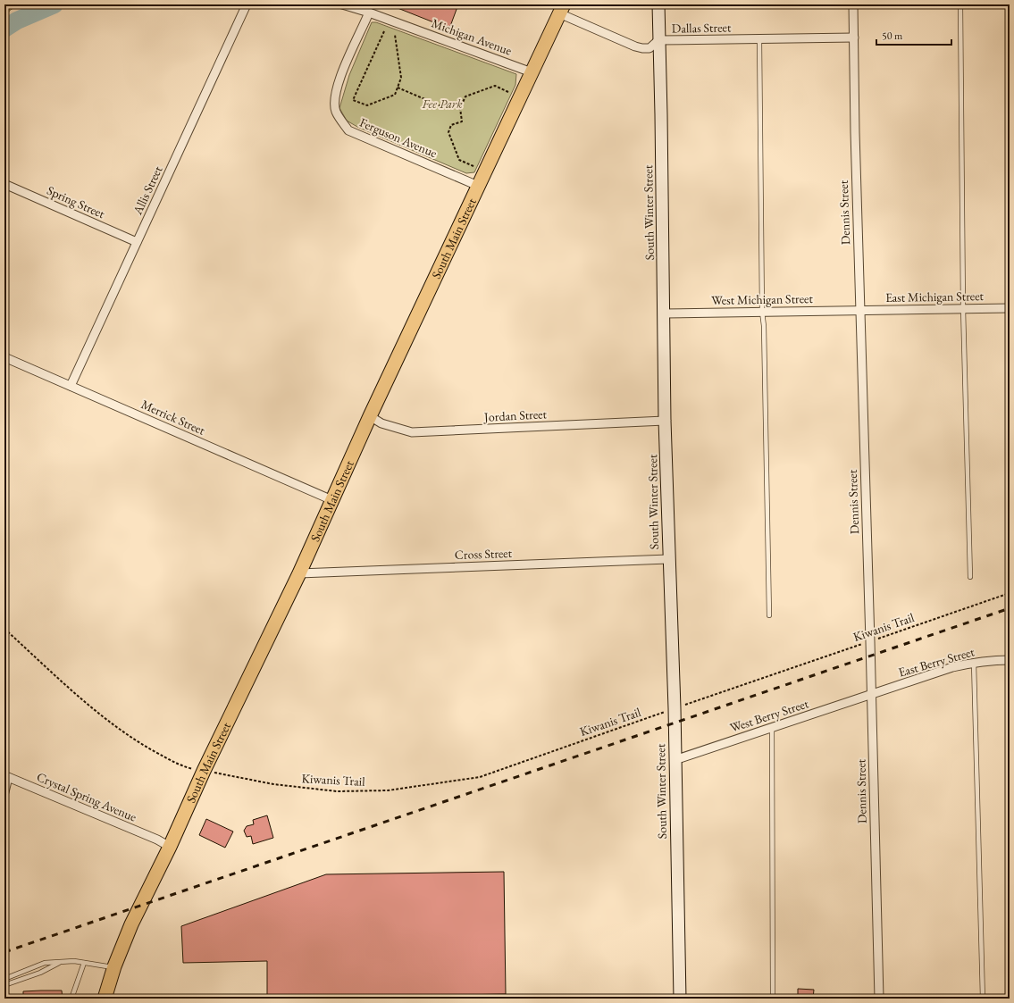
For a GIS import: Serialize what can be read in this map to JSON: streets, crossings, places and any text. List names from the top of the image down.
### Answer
{
  "streets": {
    "main road": ["South Main Street"],
    "street": [
      "Dallas Street",
      "Michigan Avenue",
      "Ferguson Avenue",
      "Allis Street",
      "Spring Street",
      "South Winter Street",
      "Dennis Street",
      "East Michigan Street",
      "West Michigan Street",
      "Jordan Street",
      "Merrick Street",
      "Cross Street",
      "East Berry Street",
      "West Berry Street",
      "Crystal Spring Avenue"
    ],
    "path": ["Kiwanis Trail"]
  },
  "crossings": [
    ["Dallas Street", "South Winter Street"],
    ["Dallas Street", "Dennis Street"],
    ["Dallas Street", "South Main Street"],
    ["Michigan Avenue", "Ferguson Avenue"],
    ["Michigan Avenue", "South Main Street"],
    ["Ferguson Avenue", "South Main Street"],
    ["Allis Street", "Spring Street"],
    ["Allis Street", "Merrick Street"],
    ["South Winter Street", "West Michigan Street"],
    ["South Winter Street", "Jordan Street"],
    ["South Winter Street", "Cross Street"],
    ["South Winter Street", "Kiwanis Trail"],
    ["South Winter Street", "West Berry Street"],
    ["Dennis Street", "East Michigan Street"],
    ["Dennis Street", "West Michigan Street"],
    ["Dennis Street", "Kiwanis Trail"],
    ["Dennis Street", "East Berry Street"],
    ["Dennis Street", "West Berry Street"],
    ["South Main Street", "Jordan Street"],
    ["South Main Street", "Merrick Street"],
    ["South Main Street", "Cross Street"],
    ["South Main Street", "Kiwanis Trail"],
    ["South Main Street", "Crystal Spring Avenue"],
    ["East Michigan Street", "West Michigan Street"],
    ["East Berry Street", "West Berry Street"]
  ],
  "parks": ["Fee Park"],
  "scale_bar": "50 m"
}
